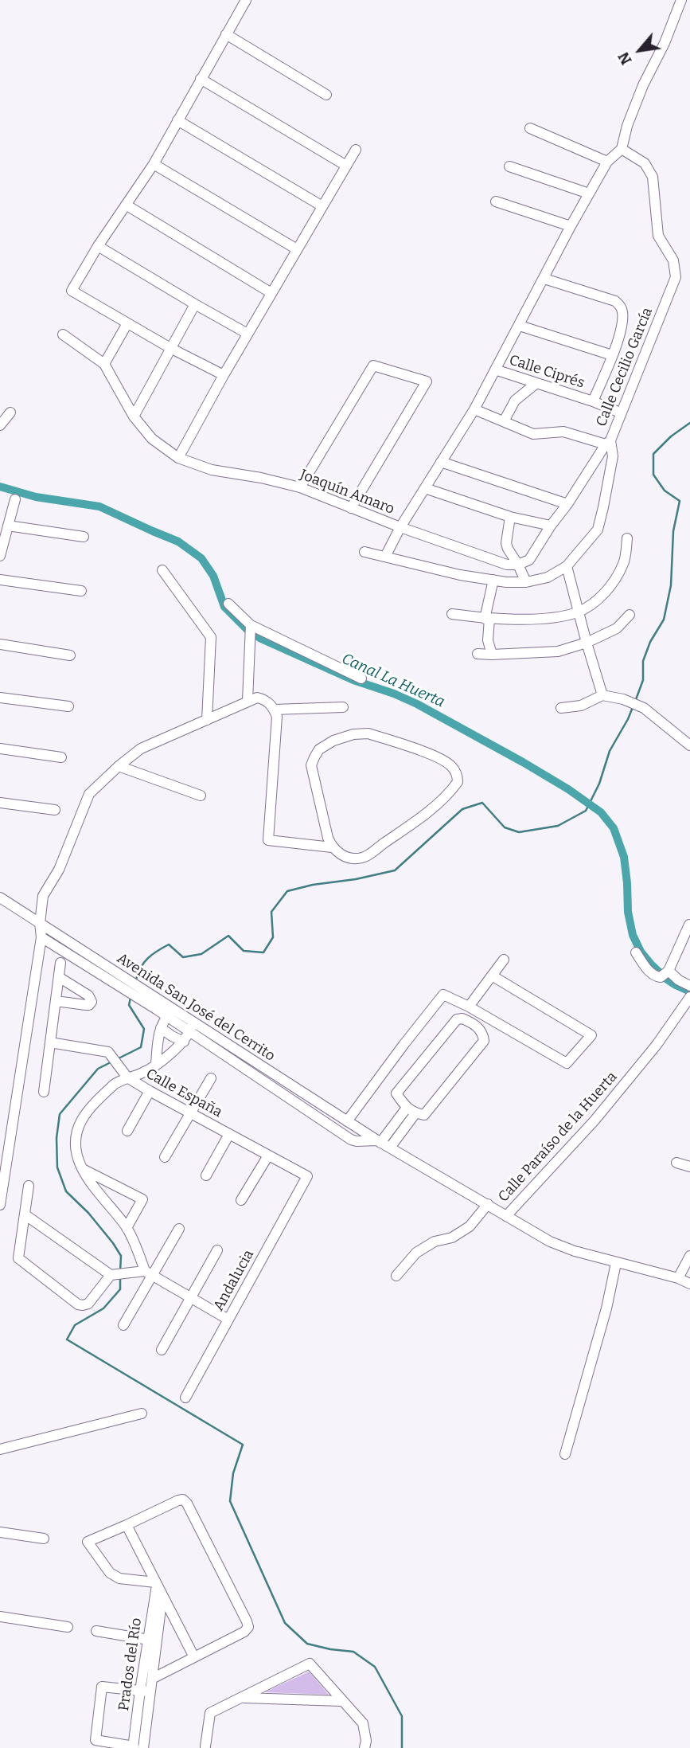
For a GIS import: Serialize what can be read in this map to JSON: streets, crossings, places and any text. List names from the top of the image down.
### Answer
{
  "streets": {
    "street": [
      "Calle Cecilio García",
      "Calle Ciprés",
      "Joaquín Amaro",
      "Avenida San José del Cerrito",
      "Calle España",
      "Calle Paraíso de la Huerta",
      "Andalucia",
      "Prados del Río"
    ]
  },
  "crossings": [
    ["Calle Cecilio García", "Calle Ciprés"],
    ["Avenida San José del Cerrito", "Calle España"],
    ["Avenida San José del Cerrito", "Calle Paraíso de la Huerta"],
    ["Calle España", "Andalucia"]
  ],
  "water": ["Canal La Huerta"],
  "north": "bottom left"
}
